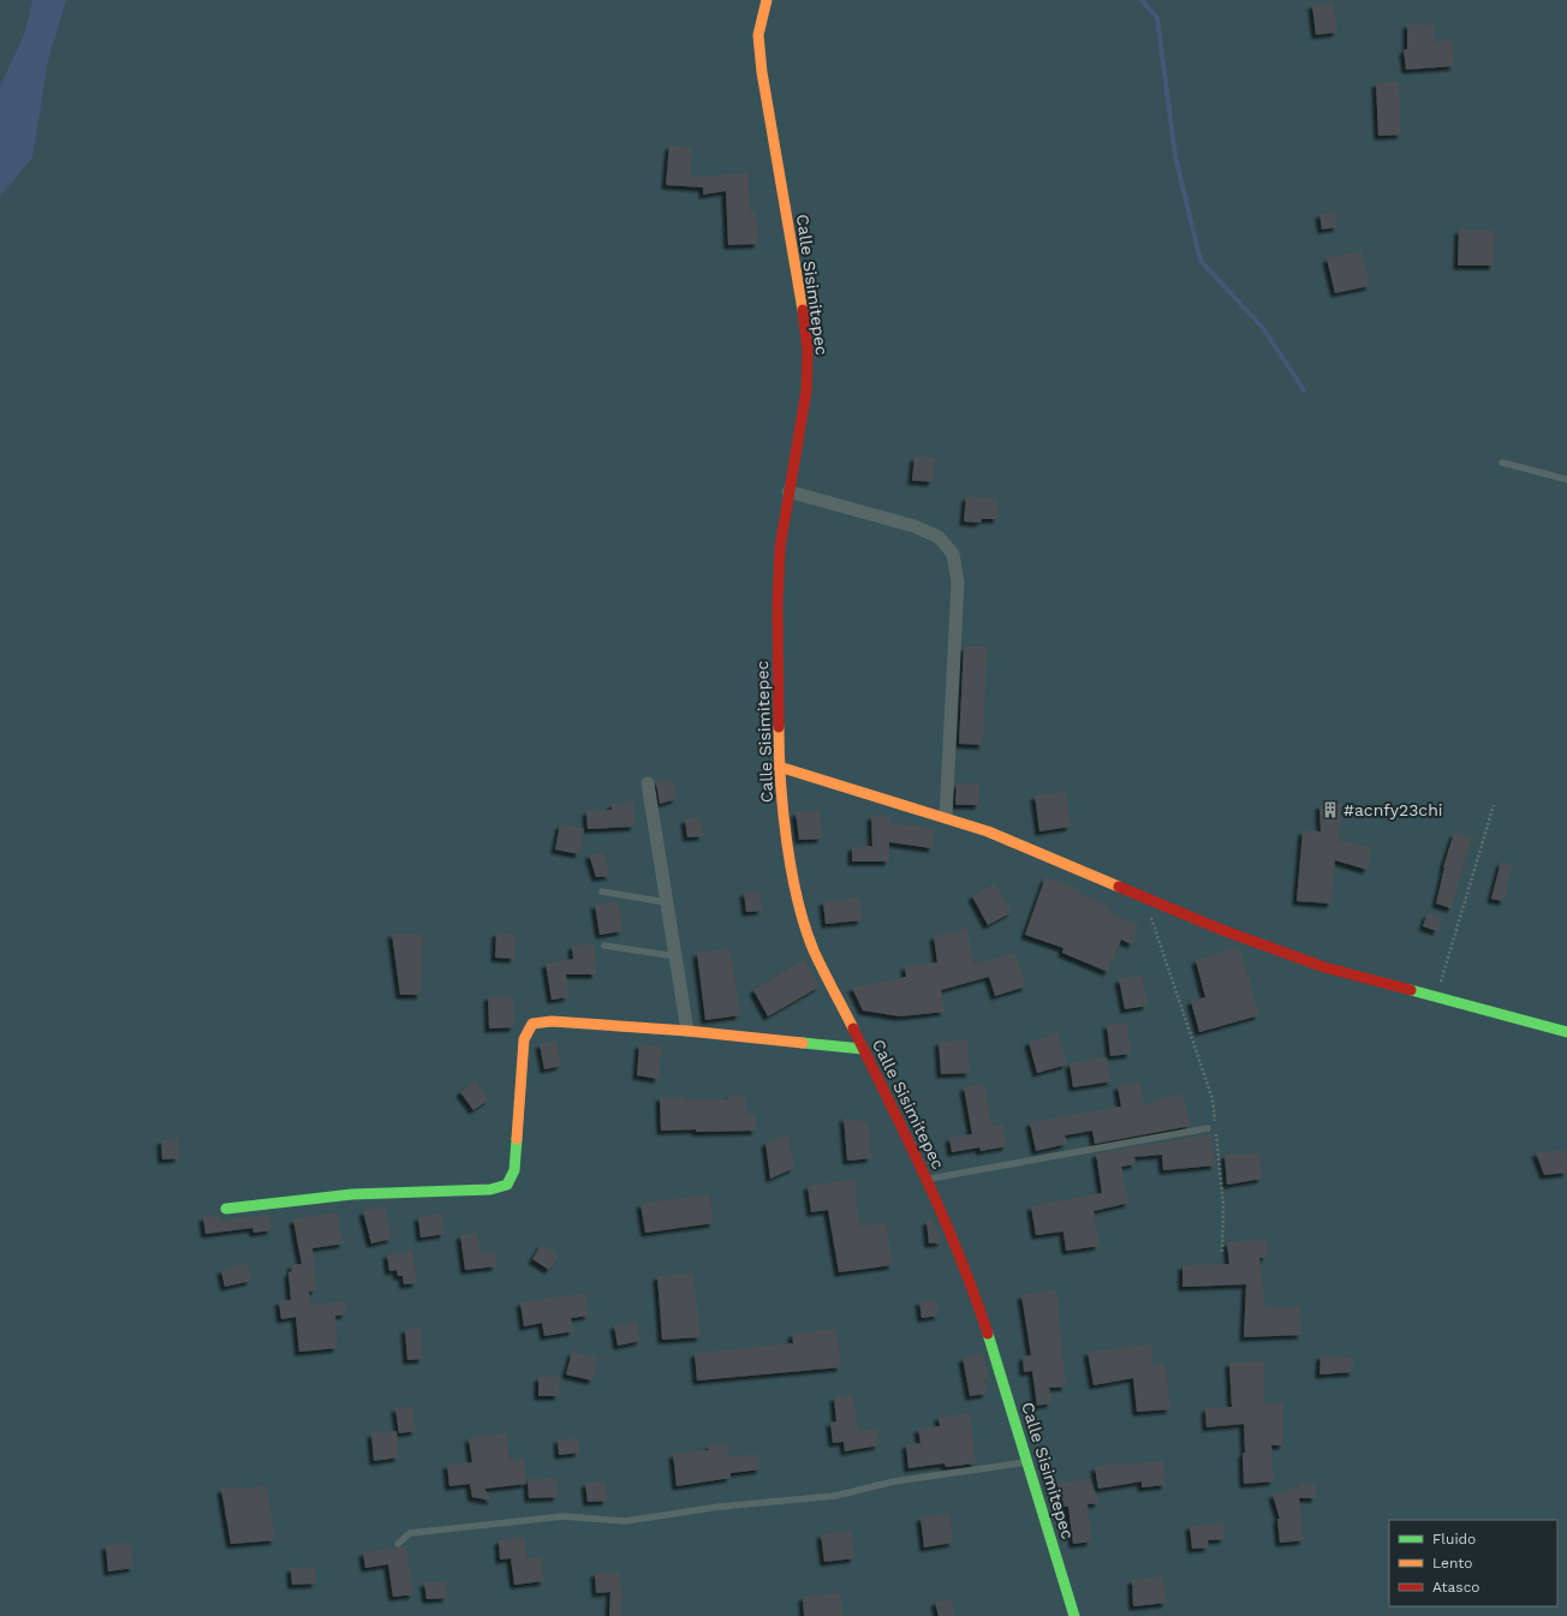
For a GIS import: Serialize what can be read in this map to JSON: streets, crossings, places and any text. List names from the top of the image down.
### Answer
{
  "streets": {
    "street": ["Calle Sisimitepec"]
  },
  "places": {
    "building": ["#acnfy23chi"]
  },
  "legend": ["Fluido", "Lento", "Atasco"]
}
